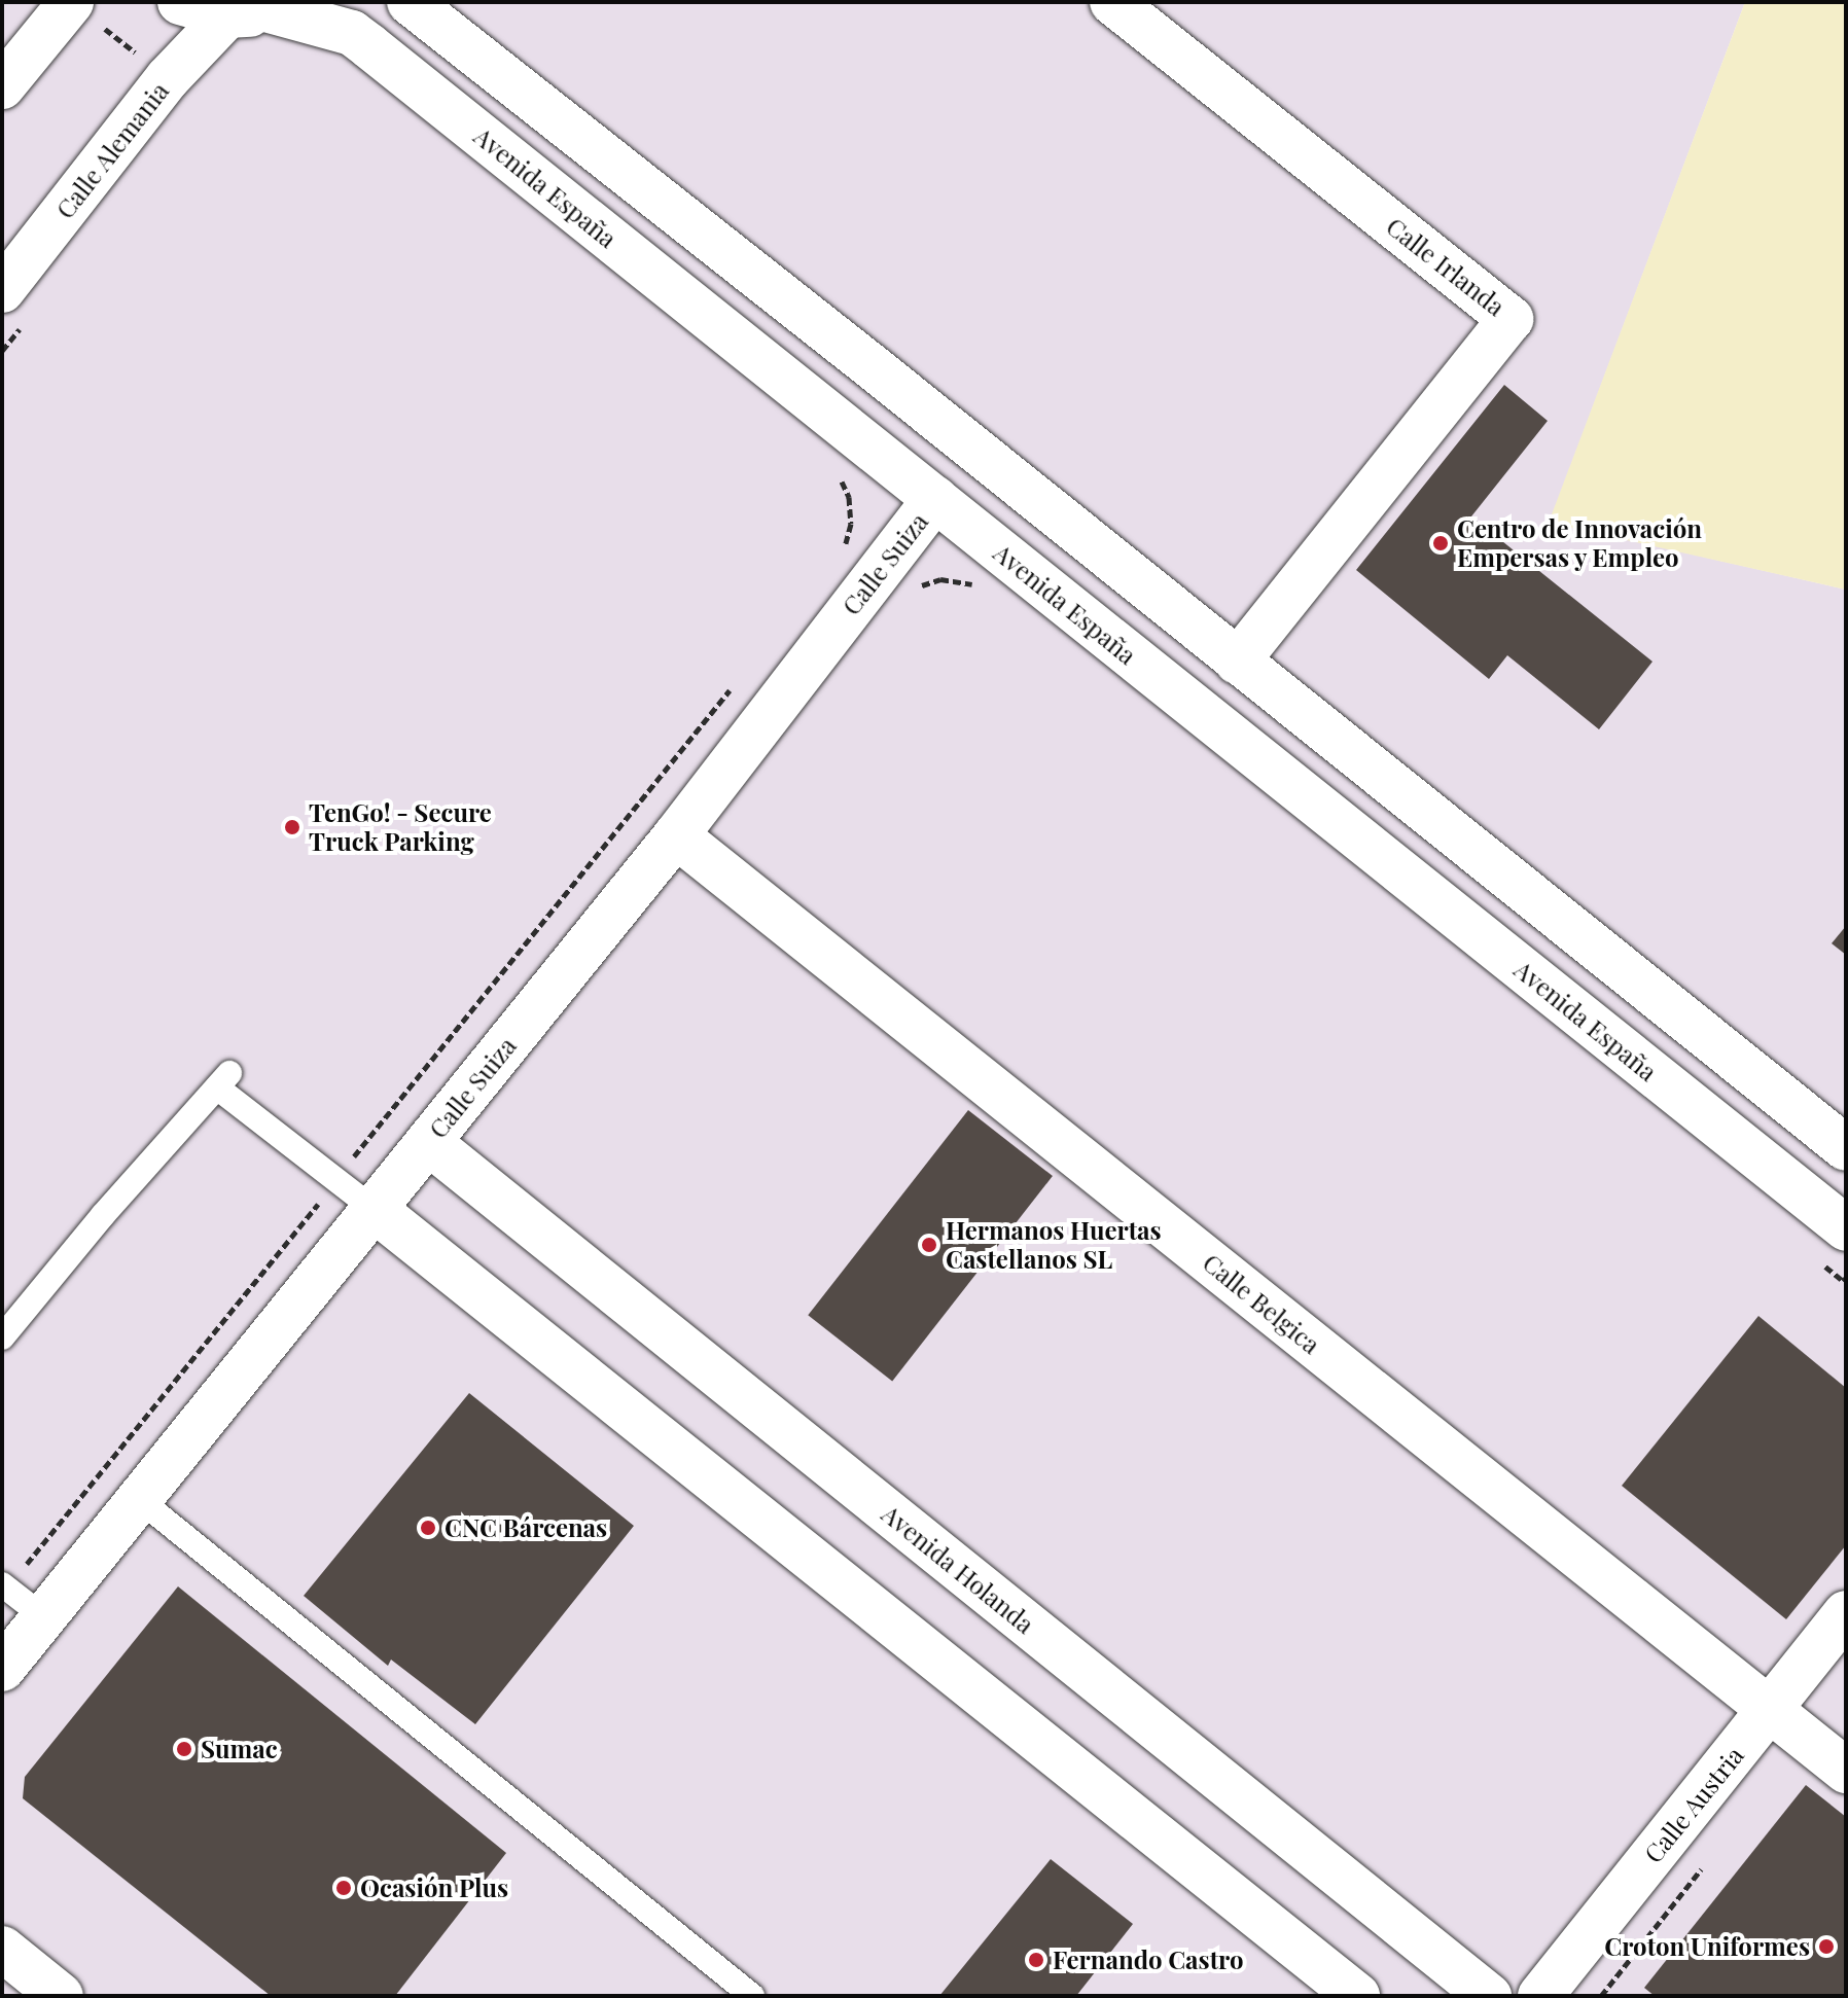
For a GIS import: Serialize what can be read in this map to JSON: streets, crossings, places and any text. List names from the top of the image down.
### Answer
{
  "streets": {
    "street": [
      "Calle Alemania",
      "Avenida España",
      "Calle Irlanda",
      "Calle Suiza",
      "Calle Belgica",
      "Avenida Holanda",
      "Calle Austria"
    ]
  },
  "crossings": [
    ["Calle Alemania", "Avenida España"],
    ["Avenida España", "Calle Suiza"],
    ["Calle Suiza", "Calle Belgica"],
    ["Calle Suiza", "Avenida Holanda"],
    ["Calle Belgica", "Calle Austria"]
  ],
  "places": [
    "Centro de Innovación Empersas y Empleo",
    "TenGo! - Secure Truck Parking",
    "Hermanos Huertas Castellanos SL",
    "CNC Bárcenas",
    "Sumac",
    "Ocasión Plus",
    "Croton Uniformes",
    "Fernando Castro"
  ]
}
